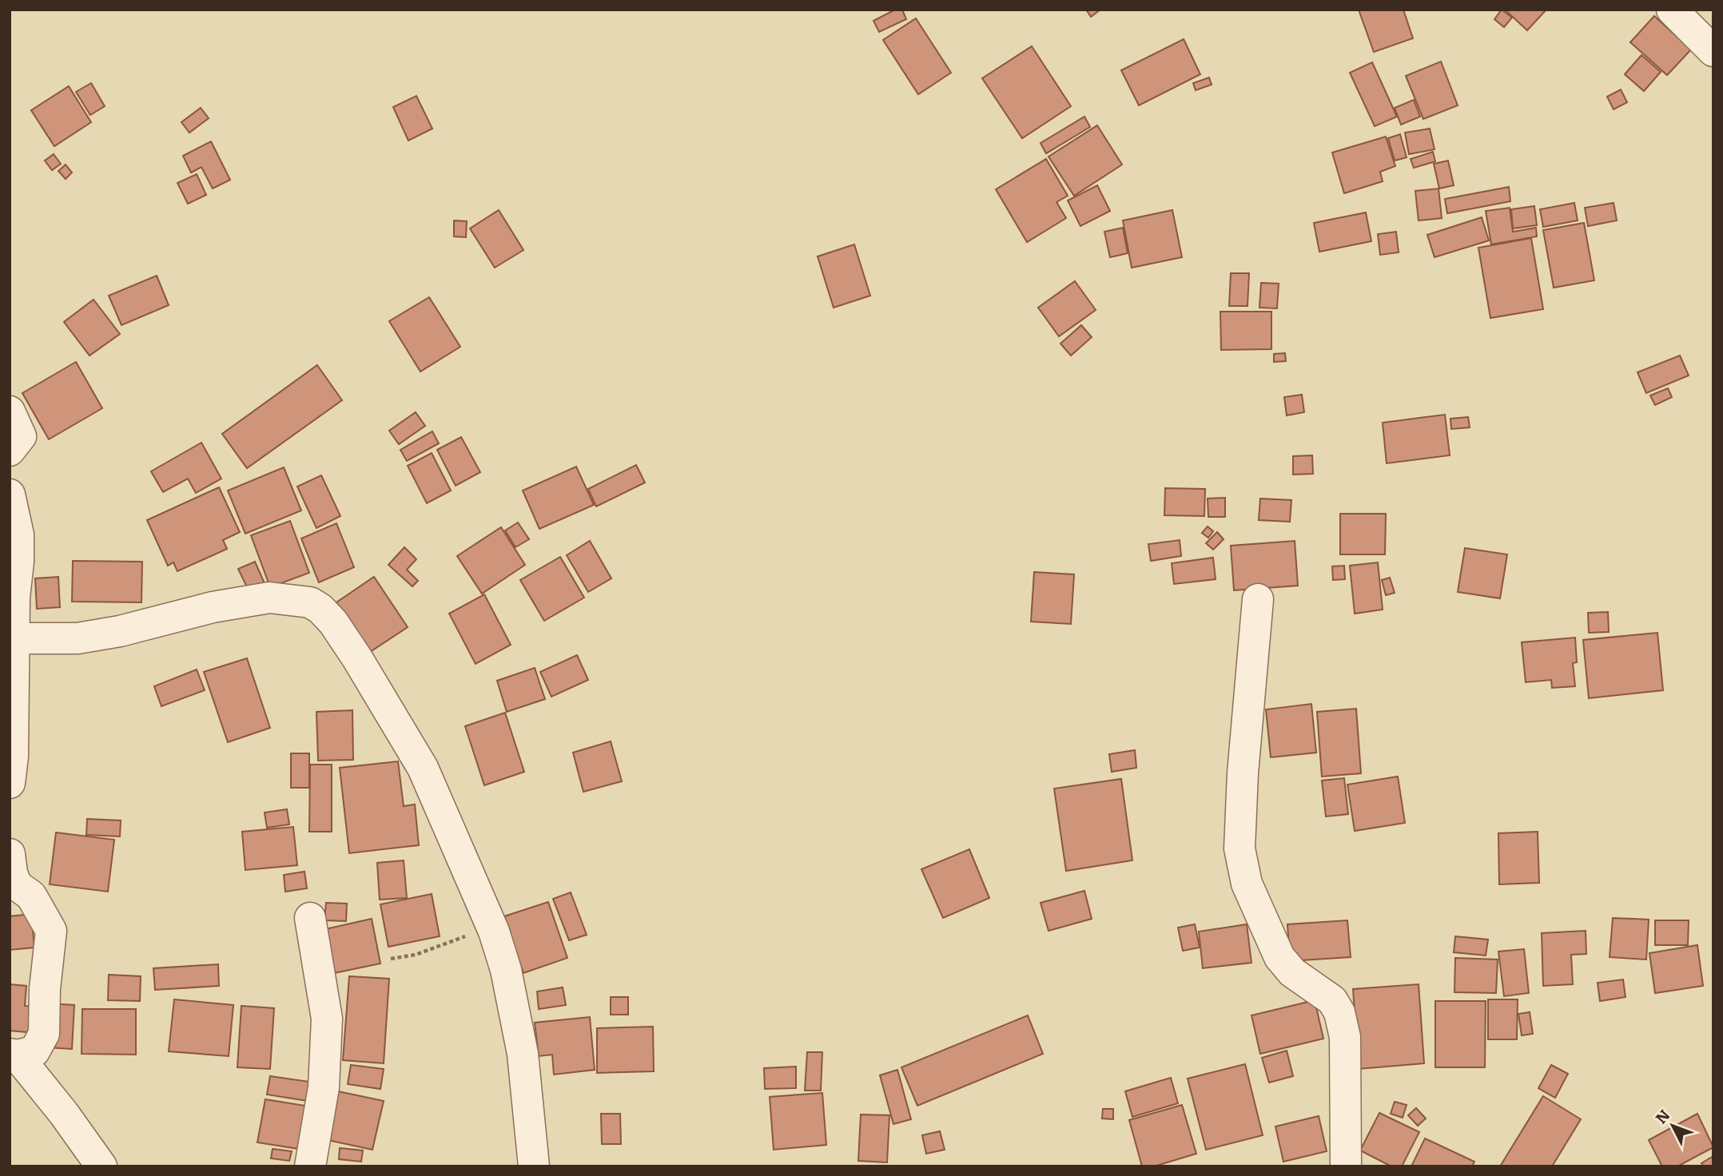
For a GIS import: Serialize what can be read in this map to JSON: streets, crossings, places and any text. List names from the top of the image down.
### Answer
{
  "north": "top left"
}
